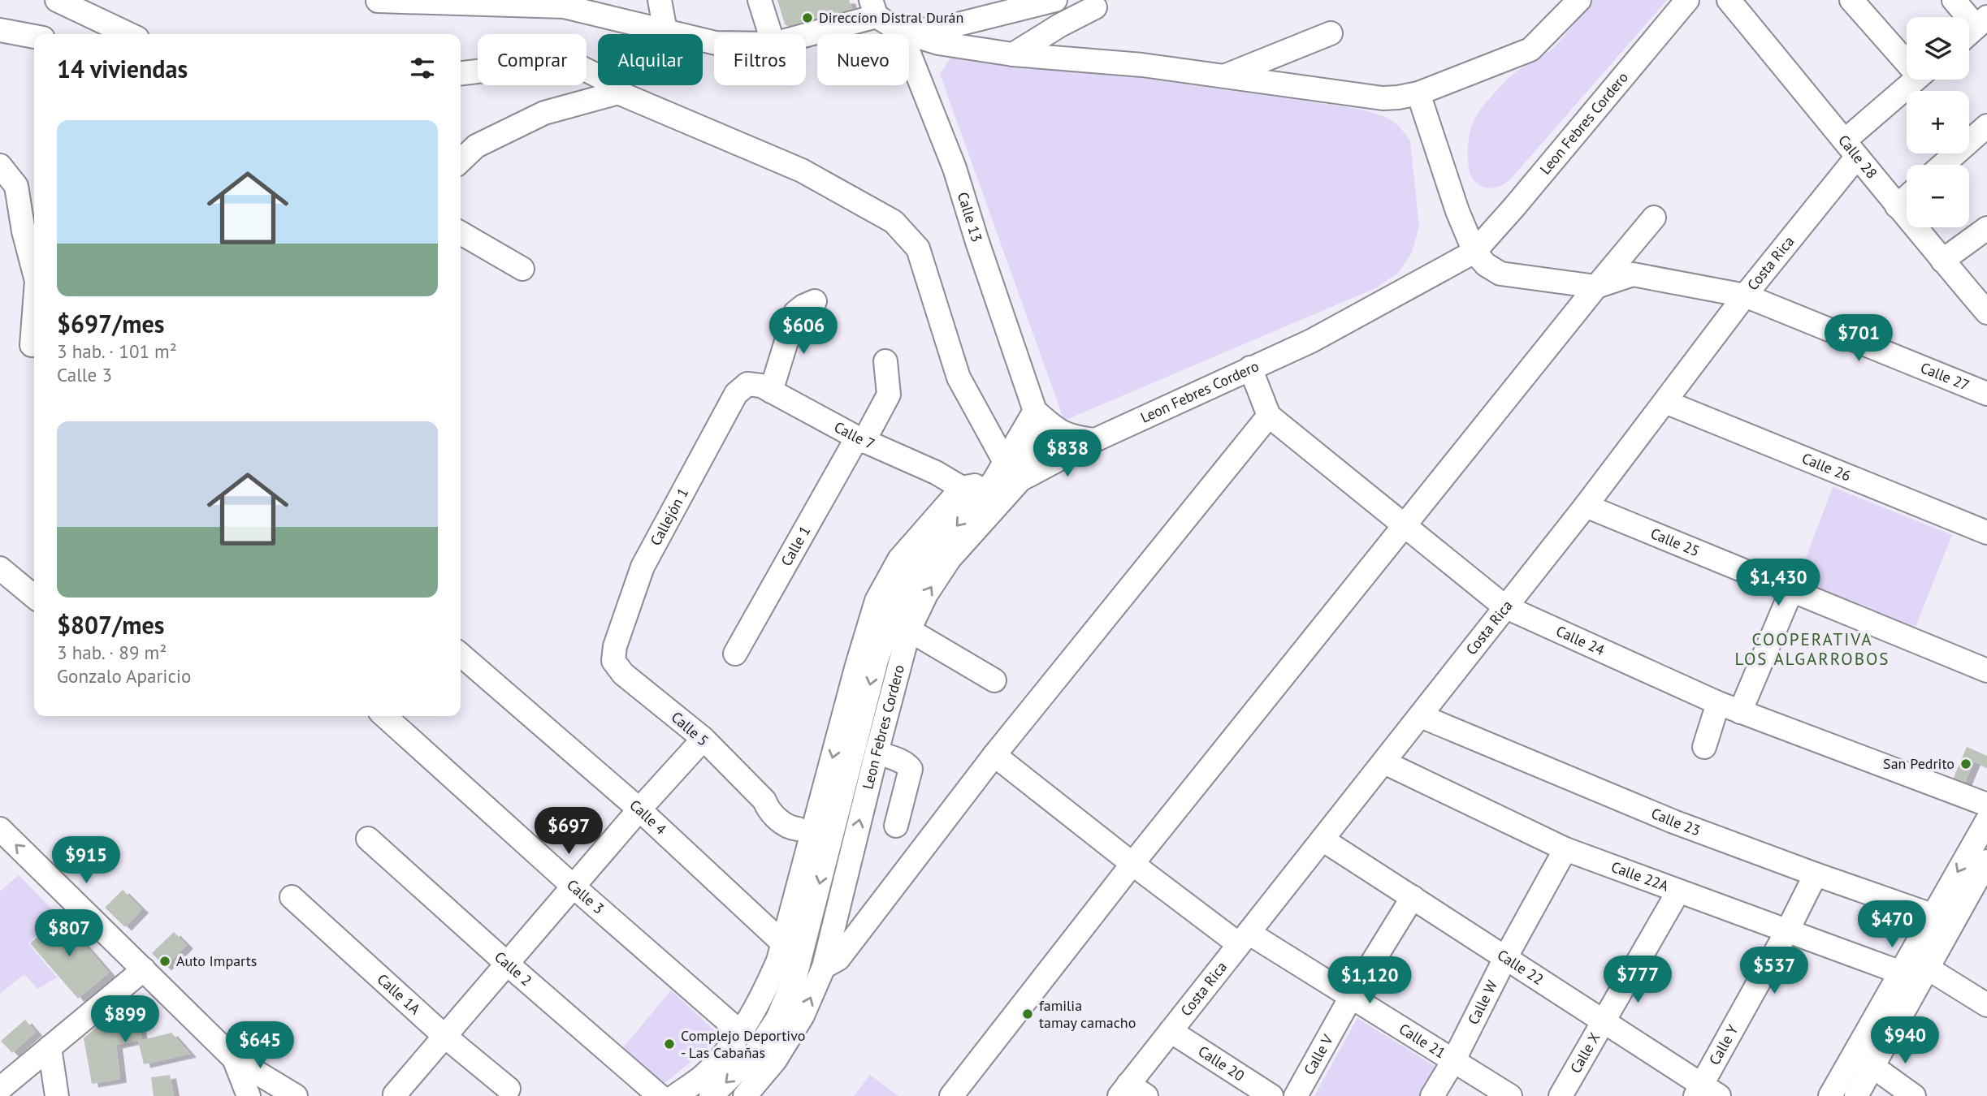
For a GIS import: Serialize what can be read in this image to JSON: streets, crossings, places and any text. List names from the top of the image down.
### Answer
{
  "streets": {
    "street": [
      "Leon Febres Cordero",
      "Calle 28",
      "Calle 13",
      "Costa Rica",
      "Calle 27",
      "Calle 7",
      "Calle 26",
      "Callejón 1",
      "Calle 25",
      "Calle 1",
      "Calle 24",
      "Calle 5",
      "Calle 4",
      "Calle 23",
      "Calle 22A",
      "Calle 3",
      "Calle 22",
      "Calle 2",
      "Calle 1A",
      "Calle W",
      "Calle 21",
      "Calle Y",
      "Calle X",
      "Calle V",
      "Calle 20"
    ]
  },
  "crossings": [
    ["Leon Febres Cordero", "Calle 13"],
    ["Leon Febres Cordero", "Calle 24"],
    ["Leon Febres Cordero", "Calle 5"],
    ["Calle 28", "Costa Rica"],
    ["Costa Rica", "Calle 27"],
    ["Costa Rica", "Calle 26"],
    ["Costa Rica", "Calle 25"],
    ["Costa Rica", "Calle 24"],
    ["Costa Rica", "Calle 23"],
    ["Costa Rica", "Calle 22A"],
    ["Costa Rica", "Calle 22"],
    ["Costa Rica", "Calle 21"],
    ["Costa Rica", "Calle 20"],
    ["Calle 7", "Callejón 1"],
    ["Calle 7", "Calle 1"],
    ["Callejón 1", "Calle 5"],
    ["Calle 23", "Calle Y"],
    ["Calle 22A", "Calle W"],
    ["Calle 22A", "Calle Y"],
    ["Calle 22A", "Calle X"],
    ["Calle 22", "Calle W"],
    ["Calle 22", "Calle Y"],
    ["Calle 22", "Calle X"],
    ["Calle 22", "Calle V"],
    ["Calle W", "Calle 21"],
    ["Calle 21", "Calle V"]
  ],
  "districts": ["COOPERATIVA LOS ALGARROBOS"],
  "places": [
    "Direccíon Distral Durán",
    "San Pedrito",
    "Auto Imparts",
    "familia tamay camacho",
    "Complejo Deportivo - Las Cabañas"
  ],
  "page": {
    "map_buttons": ["+", "−"],
    "chip": [
      "Comprar",
      "Alquilar",
      "Filtros",
      "Nuevo"
    ],
    "heading": "14 viviendas",
    "list": [
      {
        "name": "$697/mes",
        "note": "3 hab. · 101 m² · Calle 3"
      },
      {
        "name": "$807/mes",
        "note": "3 hab. · 89 m² · Gonzalo Aparicio"
      }
    ],
    "price": [
      "$606",
      "$701",
      "$838",
      "$1,430",
      "$697",
      "$915",
      "$470",
      "$807",
      "$537",
      "$777",
      "$1,120",
      "$899",
      "$940",
      "$645"
    ]
  }
}
